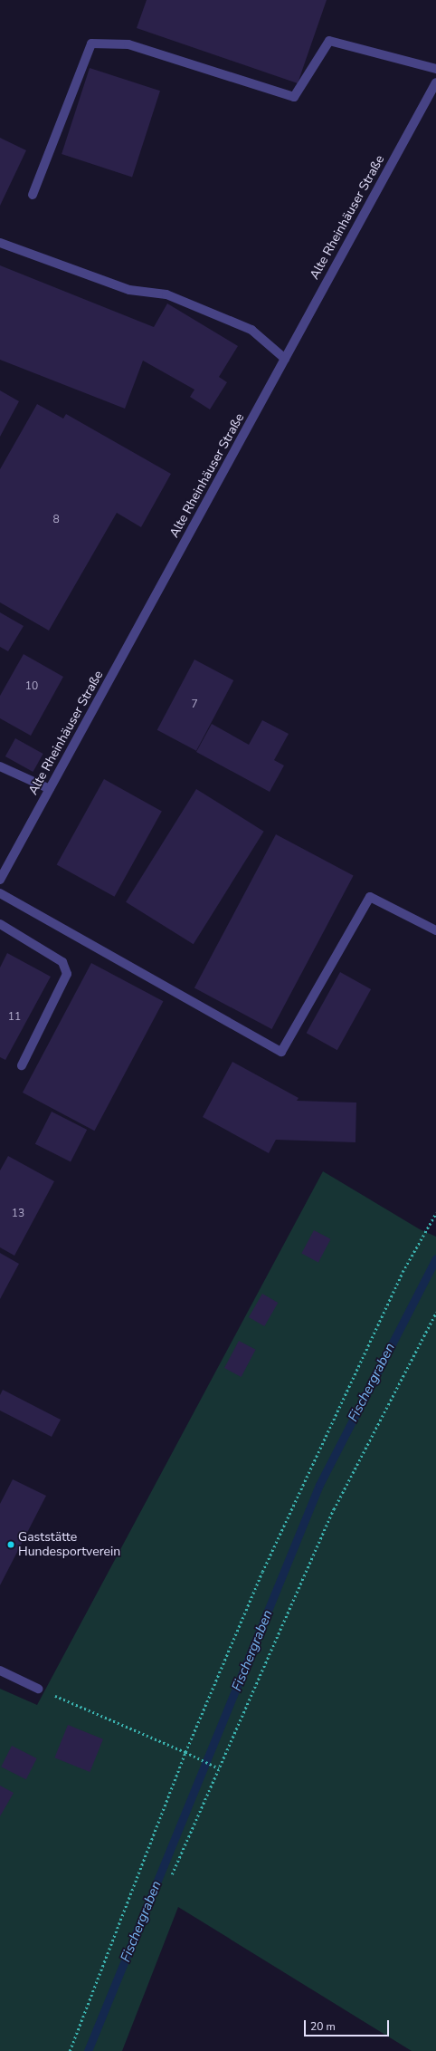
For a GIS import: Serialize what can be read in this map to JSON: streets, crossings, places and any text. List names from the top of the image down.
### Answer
{
  "streets": {
    "street": ["Alte Rheinhäuser Straße"]
  },
  "water": ["Fischergraben"],
  "places": ["Gaststätte Hundesportverein"],
  "house_numbers": [
    "8",
    "10",
    "7",
    "11",
    "13"
  ],
  "scale_bar": "20 m"
}
